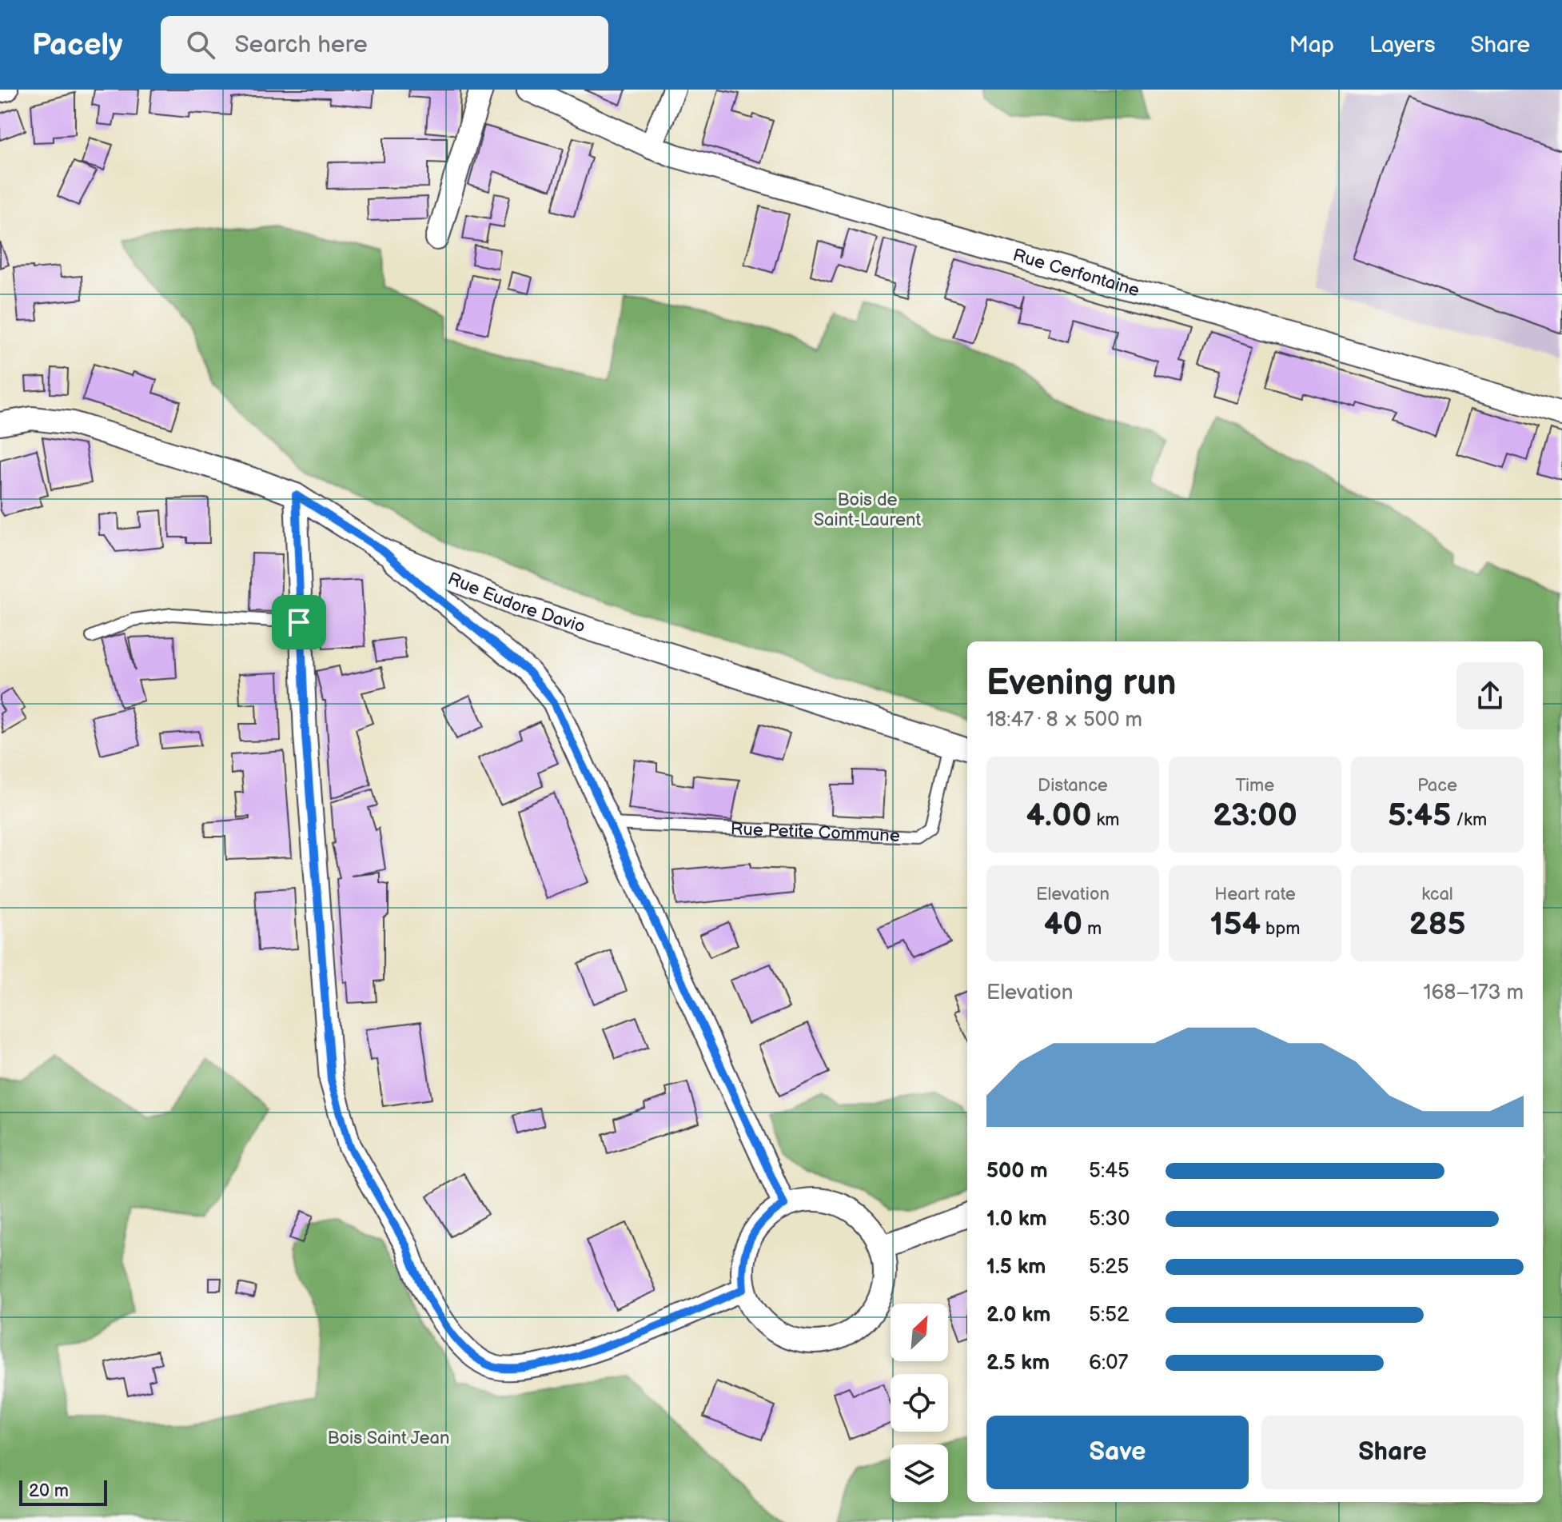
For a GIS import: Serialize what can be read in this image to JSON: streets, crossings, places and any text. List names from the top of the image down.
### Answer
{
  "streets": {
    "street": ["Rue Cerfontaine", "Rue Eudore Davio"],
    "lane": ["Rue Petite Commune"]
  },
  "crossings": [
    ["Rue Eudore Davio", "Rue Petite Commune"]
  ],
  "parks": ["Bois de Saint-Laurent", "Bois Saint Jean"],
  "scale_bar": "20 m",
  "north": "top right",
  "page": {
    "header": "Pacely",
    "search": "Search here",
    "nav": ["Map", "Layers", "Share"],
    "heading": ["Evening run", "18:47 · 8 × 500 m"],
    "stats": [
      ["Distance", "4.00 km"],
      ["Time", "23:00"],
      ["Pace", "5:45 /km"],
      ["Elevation", "40 m"],
      ["Heart rate", "154 bpm"],
      ["kcal", "285"]
    ],
    "chart": ["Elevation", "168–173 m"],
    "list": [
      {
        "name": "500 m",
        "note": "5:45"
      },
      {
        "name": "1.0 km",
        "note": "5:30"
      },
      {
        "name": "1.5 km",
        "note": "5:25"
      },
      {
        "name": "2.0 km",
        "note": "5:52"
      },
      {
        "name": "2.5 km",
        "note": "6:07"
      }
    ],
    "buttons": ["Save", "Share"],
    "scale": "20 m"
  }
}
